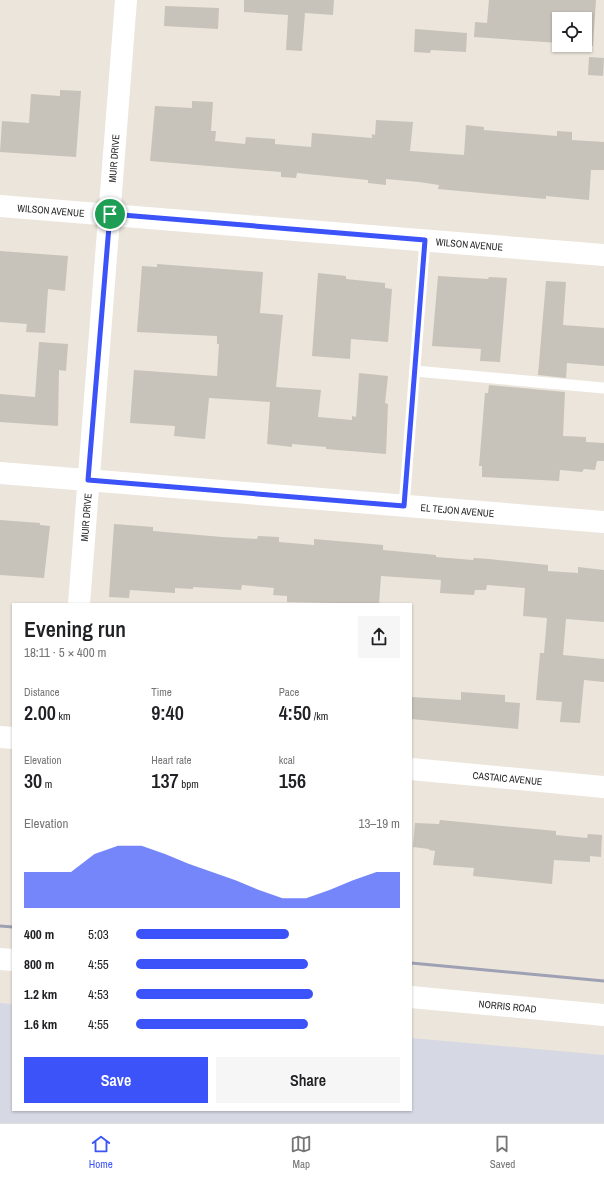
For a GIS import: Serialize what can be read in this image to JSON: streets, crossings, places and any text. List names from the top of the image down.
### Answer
{
  "streets": {
    "street": [
      "MUIR DRIVE",
      "WILSON AVENUE",
      "EL TEJON AVENUE",
      "CASTAIC AVENUE",
      "NORRIS ROAD"
    ]
  },
  "crossings": [
    ["MUIR DRIVE", "WILSON AVENUE"],
    ["MUIR DRIVE", "EL TEJON AVENUE"]
  ],
  "page": {
    "heading": ["Evening run", "18:11 · 5 × 400 m"],
    "stats": [
      ["Distance", "2.00 km"],
      ["Time", "9:40"],
      ["Pace", "4:50 /km"],
      ["Elevation", "30 m"],
      ["Heart rate", "137 bpm"],
      ["kcal", "156"]
    ],
    "chart": ["Elevation", "13–19 m"],
    "list": [
      {
        "name": "400 m",
        "note": "5:03"
      },
      {
        "name": "800 m",
        "note": "4:55"
      },
      {
        "name": "1.2 km",
        "note": "4:53"
      },
      {
        "name": "1.6 km",
        "note": "4:55"
      }
    ],
    "buttons": ["Save", "Share"],
    "tabs": ["Home", "Map", "Saved"]
  }
}
